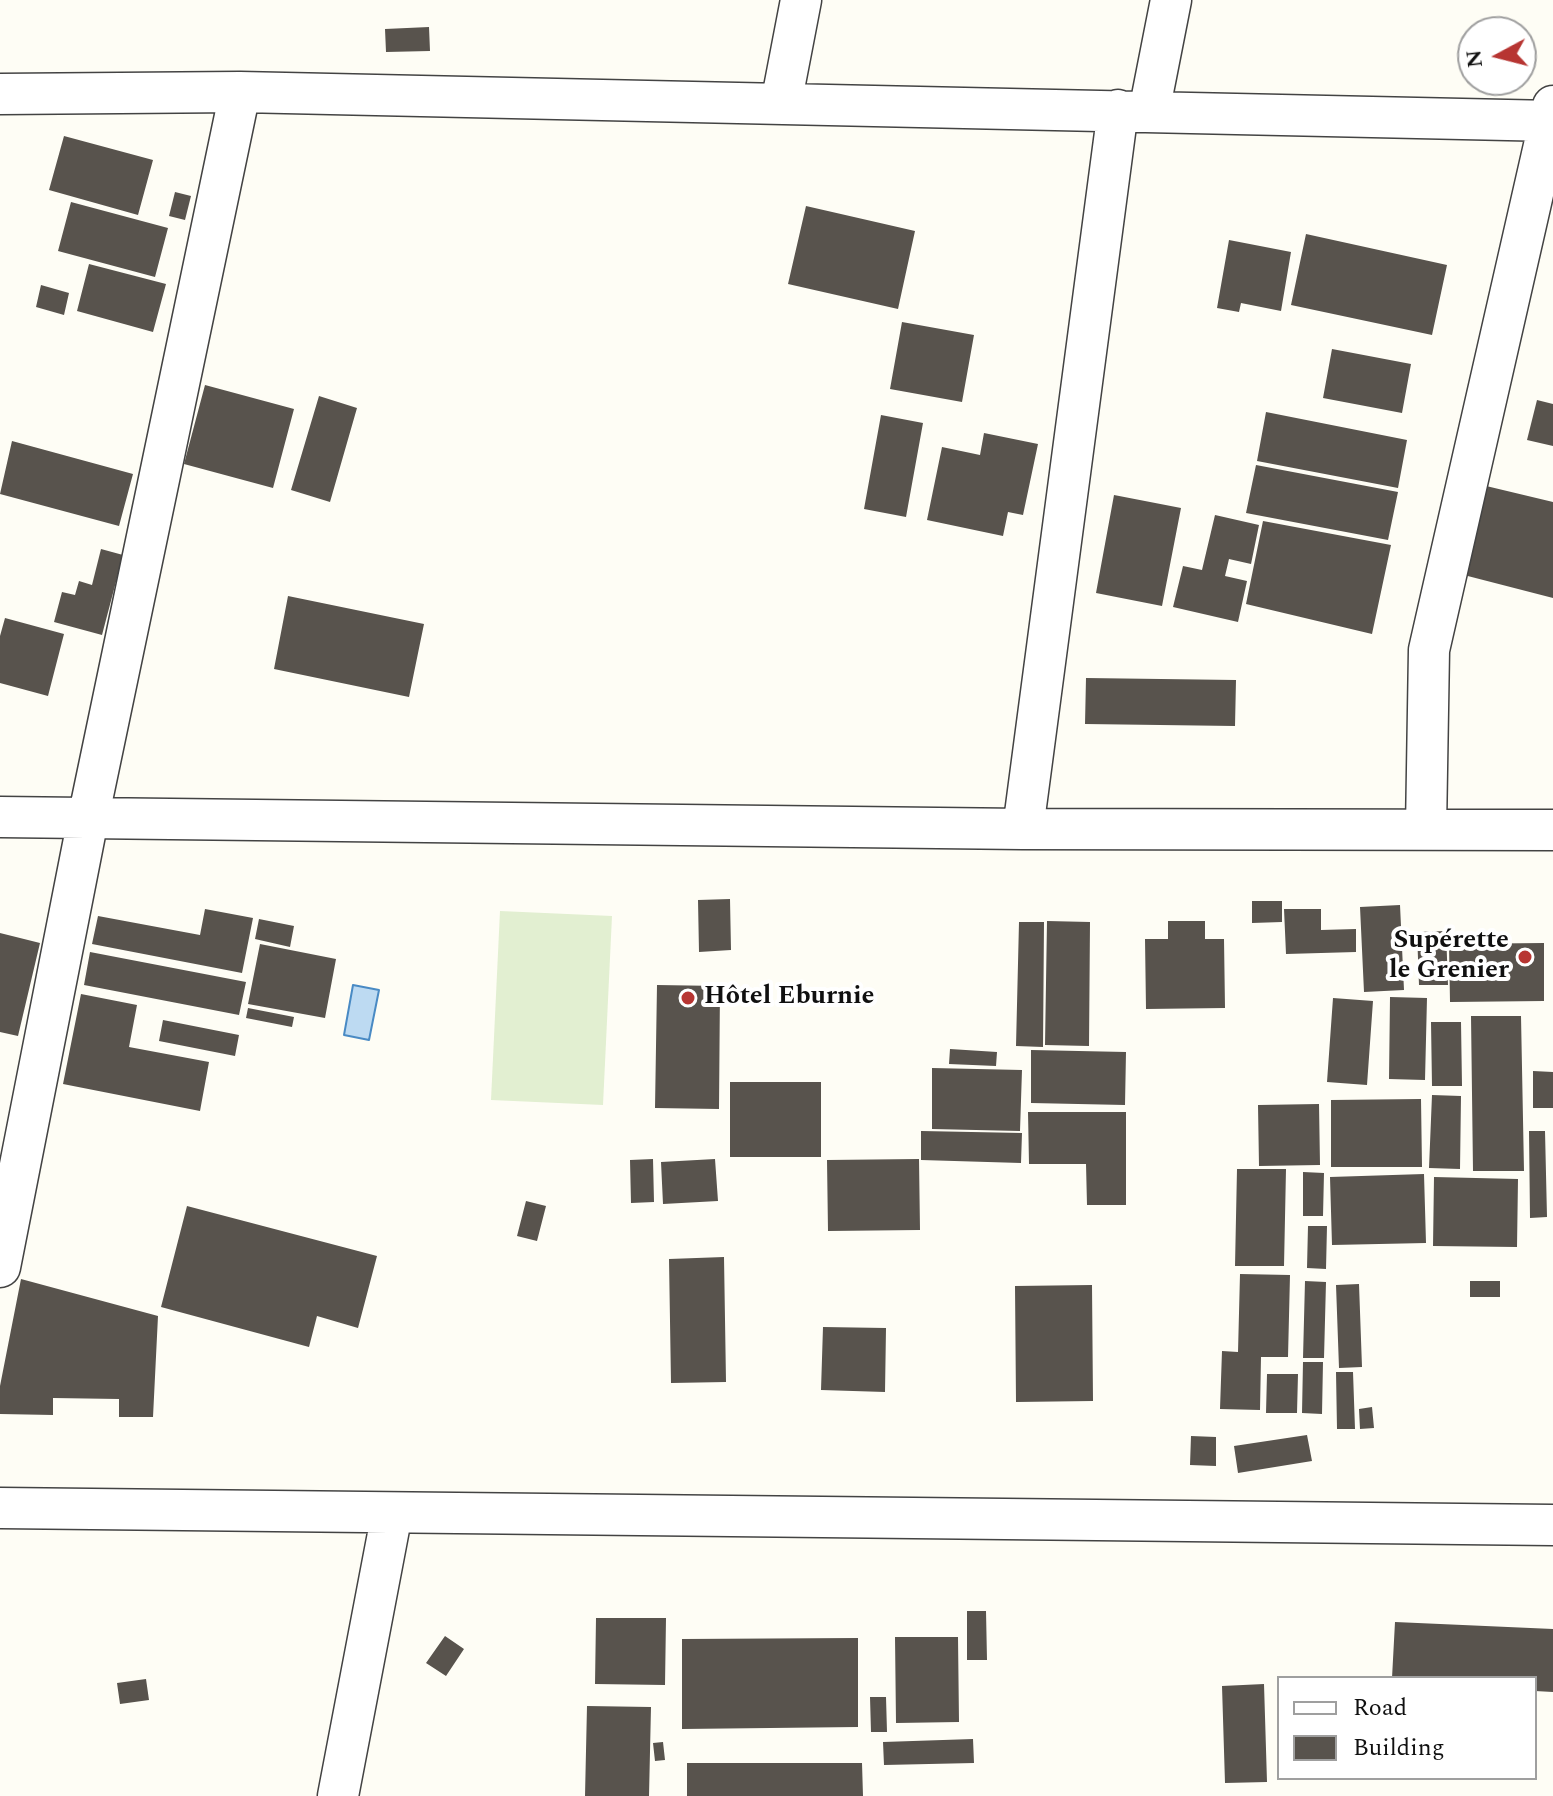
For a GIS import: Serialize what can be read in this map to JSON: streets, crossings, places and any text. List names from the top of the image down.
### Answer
{
  "places": ["Supérette le Grenier", "Hôtel Eburnie"],
  "legend": ["Road", "Building"],
  "north": "left"
}
